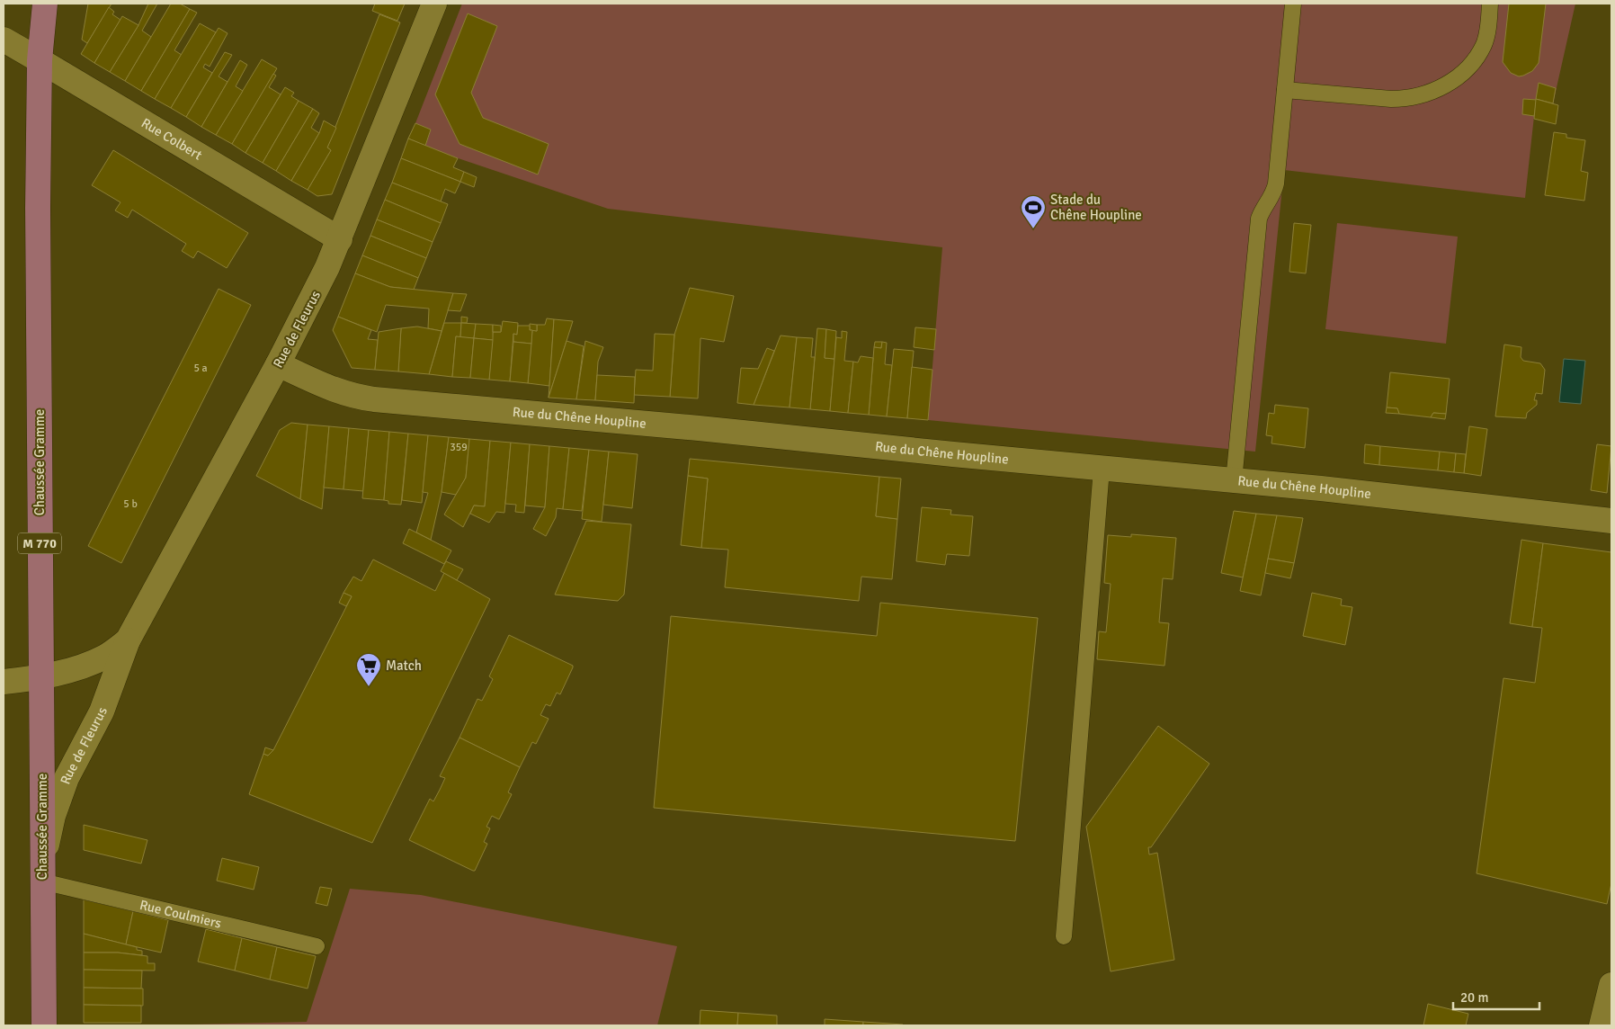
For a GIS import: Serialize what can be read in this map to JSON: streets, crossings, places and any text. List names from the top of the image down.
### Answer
{
  "streets": {
    "main road": ["Chaussée Gramme", "M 770"],
    "street": ["Rue Colbert", "Rue de Fleurus", "Rue du Chêne Houpline"],
    "lane": ["Rue Coulmiers"]
  },
  "crossings": [
    ["Rue Colbert", "Rue de Fleurus"],
    ["Rue Colbert", "Chaussée Gramme"],
    ["Rue Colbert", "M 770"],
    ["Rue de Fleurus", "Rue du Chêne Houpline"],
    ["Rue de Fleurus", "Chaussée Gramme"],
    ["Rue de Fleurus", "Rue Coulmiers"],
    ["Chaussée Gramme", "M 770"],
    ["Chaussée Gramme", "Rue Coulmiers"]
  ],
  "places": {
    "sports": ["Stade du Chêne Houpline"],
    "supermarket": ["Match"]
  },
  "house_numbers": ["5 a", "359", "5 b"],
  "scale_bar": "20 m"
}
